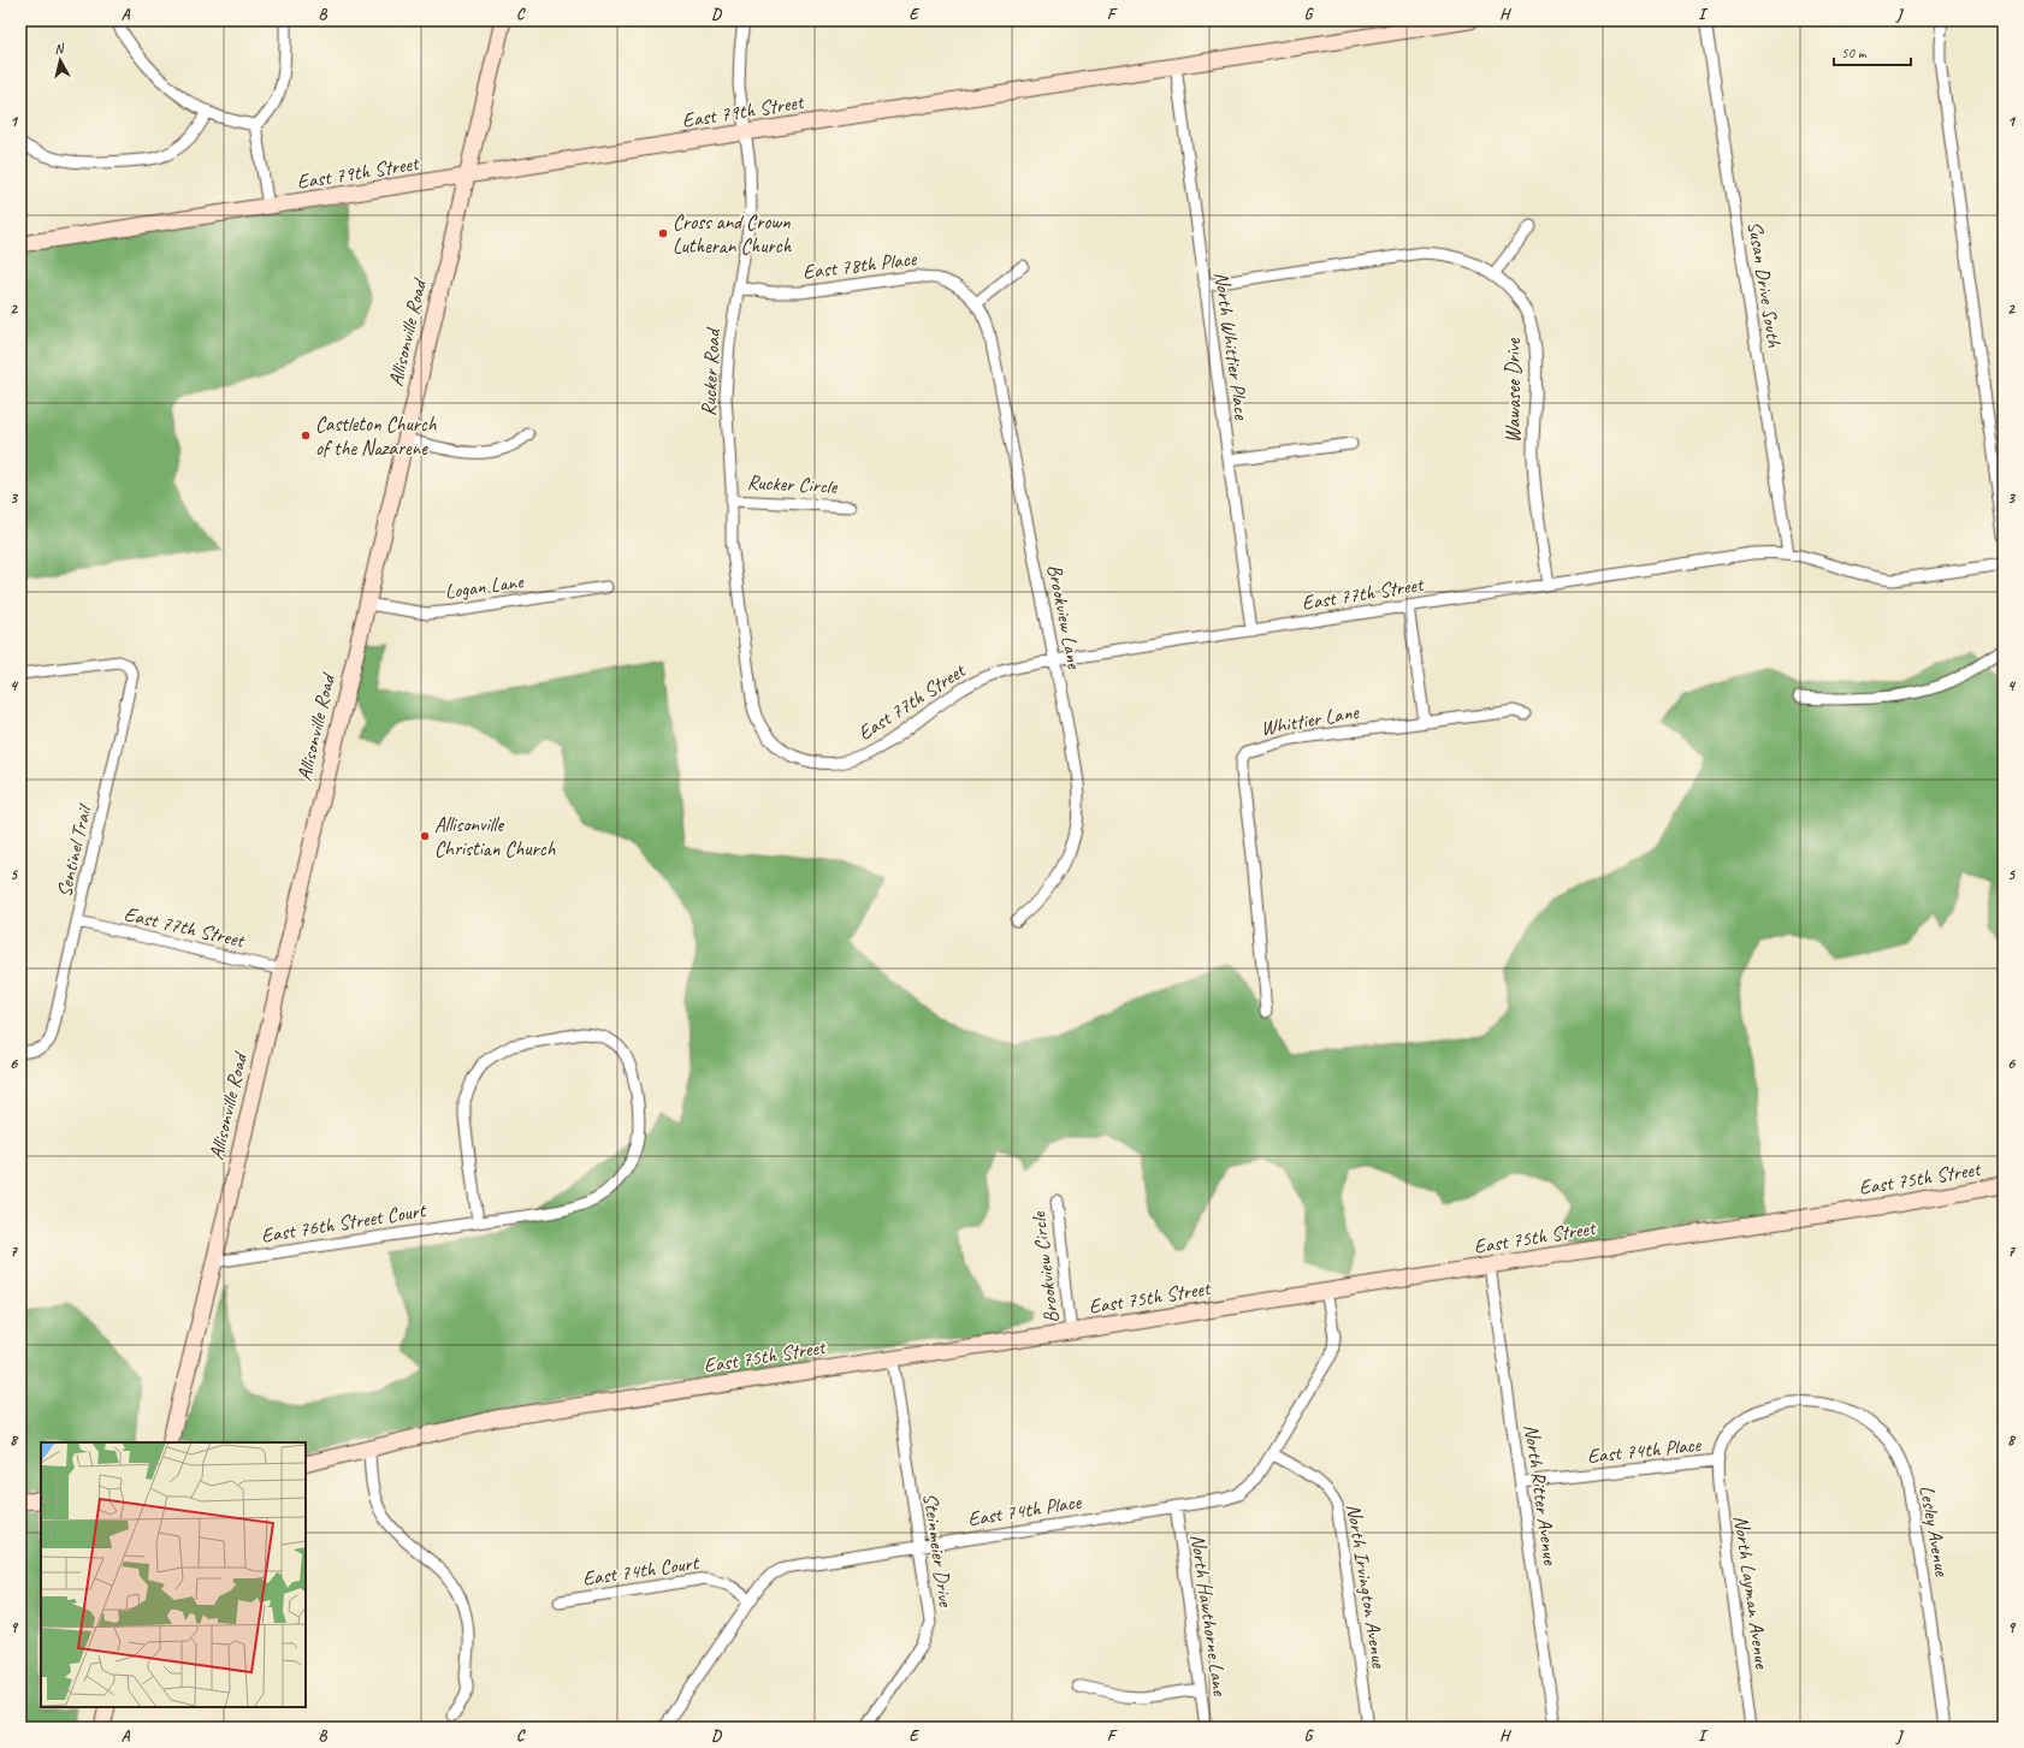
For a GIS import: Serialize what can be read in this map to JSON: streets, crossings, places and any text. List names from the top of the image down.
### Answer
{
  "streets": {
    "street": [
      "East 79th Street",
      "East 78th Place",
      "Susan Drive South",
      "Allisonville Road",
      "North Whittier Place",
      "Rucker Road",
      "Wawasee Drive",
      "Rucker Circle",
      "Logan Lane",
      "East 77th Street",
      "Brookview Lane",
      "Whittier Lane",
      "Sentinel Trail",
      "East 75th Street",
      "East 76th Street Court",
      "Brookview Circle",
      "East 74th Place",
      "North Ritter Avenue",
      "Lesley Avenue",
      "Steinmeier Drive",
      "East 74th Court",
      "North Irvington Avenue",
      "North Layman Avenue",
      "North Hawthorne Lane"
    ]
  },
  "crossings": [
    ["East 79th Street", "Allisonville Road"],
    ["East 79th Street", "North Whittier Place"],
    ["East 79th Street", "Rucker Road"],
    ["East 78th Place", "Rucker Road"],
    ["East 78th Place", "Brookview Lane"],
    ["Susan Drive South", "East 77th Street"],
    ["Allisonville Road", "Logan Lane"],
    ["Allisonville Road", "East 77th Street"],
    ["Allisonville Road", "East 76th Street Court"],
    ["North Whittier Place", "Wawasee Drive"],
    ["North Whittier Place", "East 77th Street"],
    ["Rucker Road", "Rucker Circle"],
    ["Rucker Road", "East 77th Street"],
    ["Wawasee Drive", "East 77th Street"],
    ["East 77th Street", "Brookview Lane"],
    ["East 77th Street", "Sentinel Trail"],
    ["East 75th Street", "Brookview Circle"],
    ["East 75th Street", "East 74th Place"],
    ["East 75th Street", "North Ritter Avenue"],
    ["East 75th Street", "Steinmeier Drive"],
    ["East 74th Place", "North Ritter Avenue"],
    ["East 74th Place", "Lesley Avenue"],
    ["East 74th Place", "Steinmeier Drive"],
    ["East 74th Place", "East 74th Court"],
    ["East 74th Place", "North Irvington Avenue"],
    ["East 74th Place", "North Layman Avenue"],
    ["East 74th Place", "North Hawthorne Lane"]
  ],
  "places": ["Cross and Crown Lutheran Church", "Castleton Church of the Nazarene", "Allisonville Christian Church"],
  "scale_bar": "50 m",
  "north": "top",
  "grid": {
    "columns": [
      "A",
      "B",
      "C",
      "D",
      "E",
      "F",
      "G",
      "H",
      "I",
      "J"
    ],
    "rows": [
      "1",
      "2",
      "3",
      "4",
      "5",
      "6",
      "7",
      "8",
      "9"
    ]
  }
}
